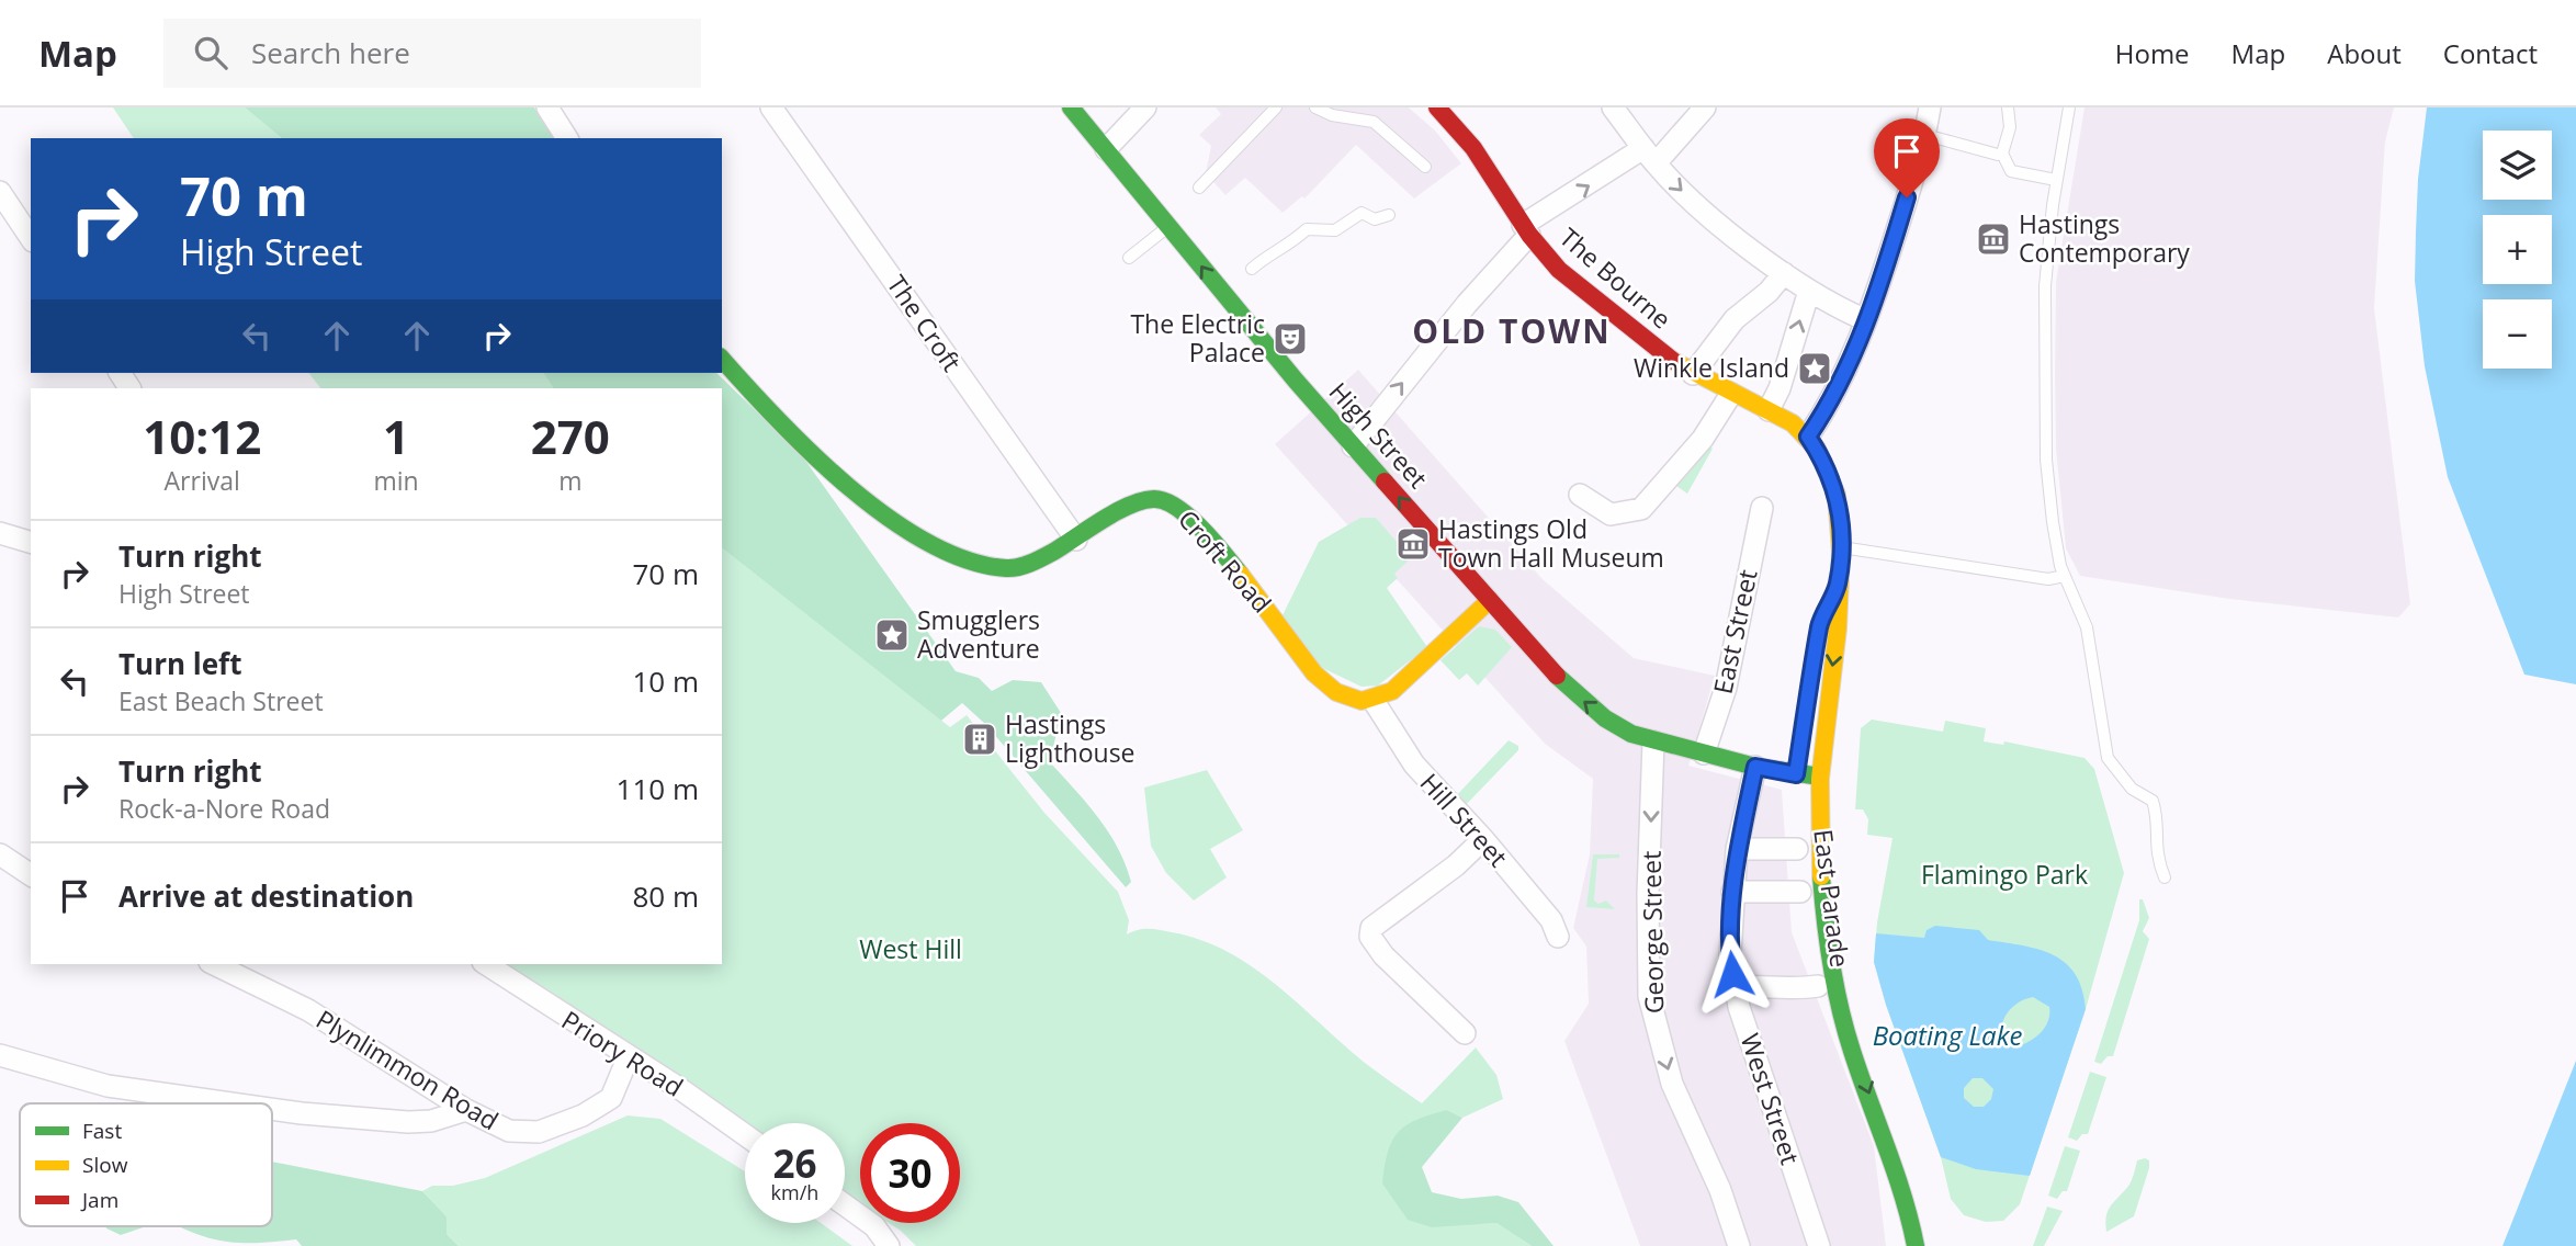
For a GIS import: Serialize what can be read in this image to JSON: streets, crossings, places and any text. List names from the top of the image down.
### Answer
{
  "streets": {
    "main road": [
      "The Bourne",
      "High Street",
      "Croft Road",
      "East Parade"
    ],
    "street": [
      "The Croft",
      "East Street",
      "Hill Street",
      "George Street",
      "Priory Road",
      "Plynlimmon Road",
      "West Street"
    ]
  },
  "crossings": [
    ["The Croft", "Croft Road"],
    ["High Street", "East Street"],
    ["High Street", "East Parade"],
    ["High Street", "George Street"],
    ["High Street", "West Street"],
    ["Croft Road", "Hill Street"],
    ["Priory Road", "Plynlimmon Road"]
  ],
  "one_way": ["High Street", "George Street"],
  "districts": ["OLD TOWN"],
  "water": ["Boating Lake"],
  "parks": ["Flamingo Park", "West Hill"],
  "places": {
    "museum": ["Hastings Contemporary", "Hastings Old Town Hall Museum"],
    "theatre": ["The Electric Palace"],
    "place": ["Winkle Island", "Smugglers Adventure"],
    "building": ["Hastings Lighthouse"]
  },
  "legend": ["Fast", "Slow", "Jam"],
  "page": {
    "header": "Map",
    "search": "Search here",
    "nav": [
      "Home",
      "Map",
      "About",
      "Contact"
    ],
    "map_buttons": ["+", "−"],
    "turn": ["70 m", "High Street"],
    "eta": [
      "10:12",
      "Arrival",
      "1",
      "min",
      "270",
      "m"
    ],
    "list": [
      {
        "name": "Turn right",
        "note": "High Street",
        "value": "70 m"
      },
      {
        "name": "Turn left",
        "note": "East Beach Street",
        "value": "10 m"
      },
      {
        "name": "Turn right",
        "note": "Rock-a-Nore Road",
        "value": "110 m"
      },
      {
        "name": "Arrive at destination",
        "value": "80 m"
      }
    ],
    "speed": "26 km/h",
    "limit": "30"
  }
}
